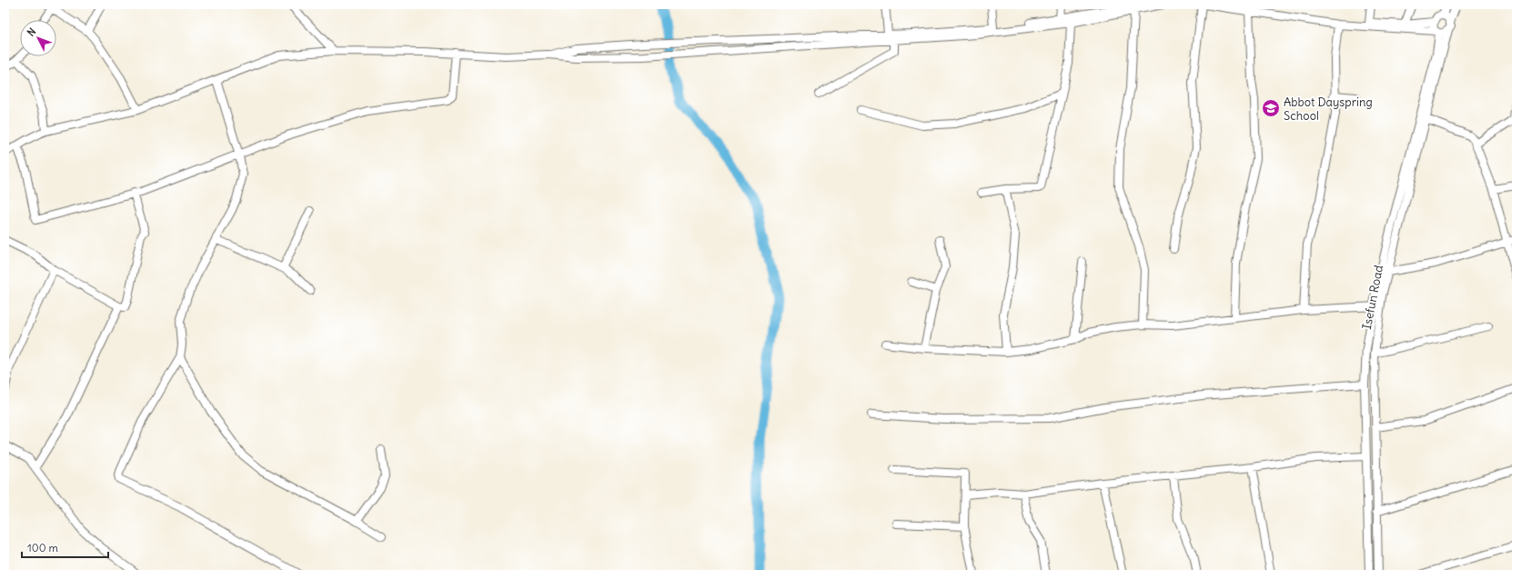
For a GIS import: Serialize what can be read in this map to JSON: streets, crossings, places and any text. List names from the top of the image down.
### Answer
{
  "streets": {
    "street": ["Isefun Road"]
  },
  "places": {
    "school or university": ["Abbot Dayspring School"]
  },
  "scale_bar": "100 m",
  "north": "top left"
}
